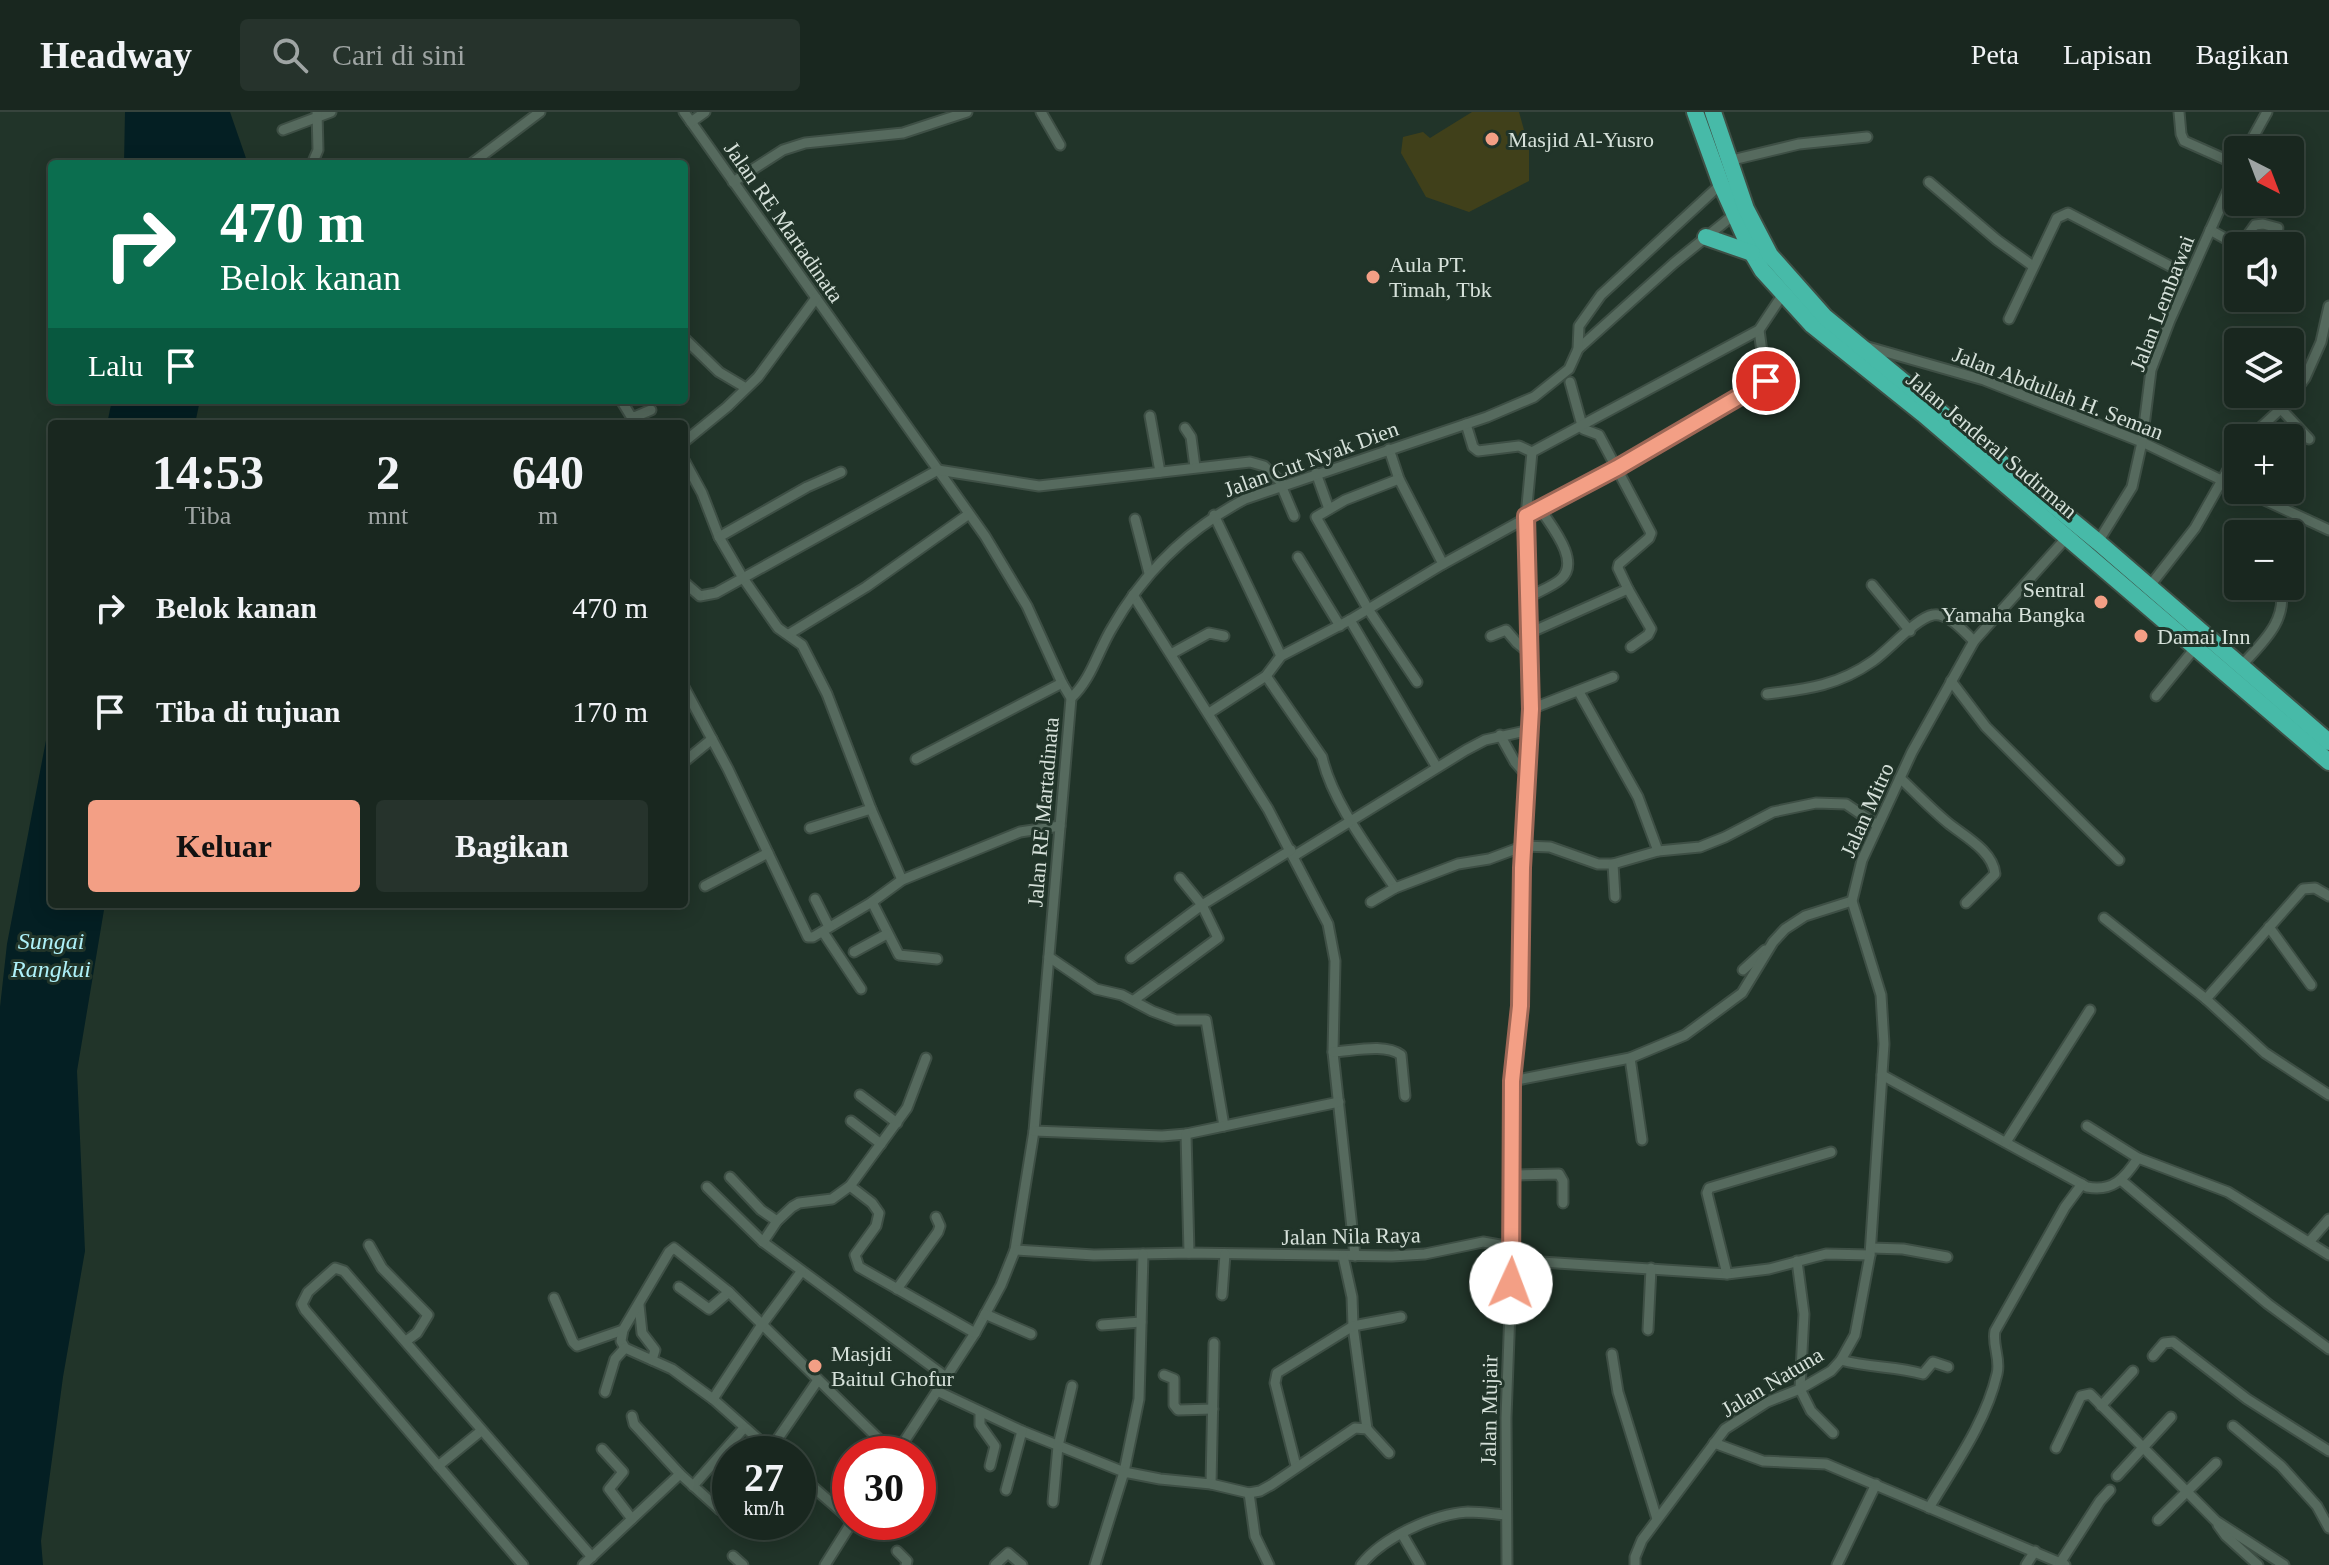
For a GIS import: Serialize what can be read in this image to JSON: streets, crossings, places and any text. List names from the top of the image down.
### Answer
{
  "streets": {
    "highway": ["Jalan Jenderal Sudirman"],
    "street": [
      "Jalan RE Martadinata",
      "Jalan Lembawai",
      "Jalan Abdullah H. Seman",
      "Jalan Cut Nyak Dien",
      "Jalan Mitro",
      "Jalan Nila Raya",
      "Jalan Natuna",
      "Jalan Mujair"
    ]
  },
  "crossings": [
    ["Jalan RE Martadinata", "Jalan Cut Nyak Dien"],
    ["Jalan RE Martadinata", "Jalan Nila Raya"],
    ["Jalan Lembawai", "Jalan Abdullah H. Seman"],
    ["Jalan Lembawai", "Jalan Jenderal Sudirman"],
    ["Jalan Abdullah H. Seman", "Jalan Jenderal Sudirman"],
    ["Jalan Jenderal Sudirman", "Jalan Cut Nyak Dien"],
    ["Jalan Jenderal Sudirman", "Jalan Mitro"],
    ["Jalan Nila Raya", "Jalan Natuna"],
    ["Jalan Nila Raya", "Jalan Mujair"]
  ],
  "water": ["Sungai Rangkui"],
  "places": [
    "Masjid Al-Yusro",
    "Aula PT. Timah, Tbk",
    "Sentral Yamaha Bangka",
    "Damai Inn",
    "Masjdi Baitul Ghofur"
  ],
  "north": "bottom right",
  "page": {
    "header": "Headway",
    "search": "Cari di sini",
    "nav": ["Peta", "Lapisan", "Bagikan"],
    "map_buttons": ["+", "−"],
    "turn": ["470 m", "Belok kanan"],
    "then": "Lalu",
    "eta": [
      "14:53",
      "Tiba",
      "2",
      "mnt",
      "640",
      "m"
    ],
    "list": [
      {
        "name": "Belok kanan",
        "value": "470 m"
      },
      {
        "name": "Tiba di tujuan",
        "value": "170 m"
      }
    ],
    "buttons": ["Keluar", "Bagikan"],
    "speed": "27 km/h",
    "limit": "30"
  }
}
